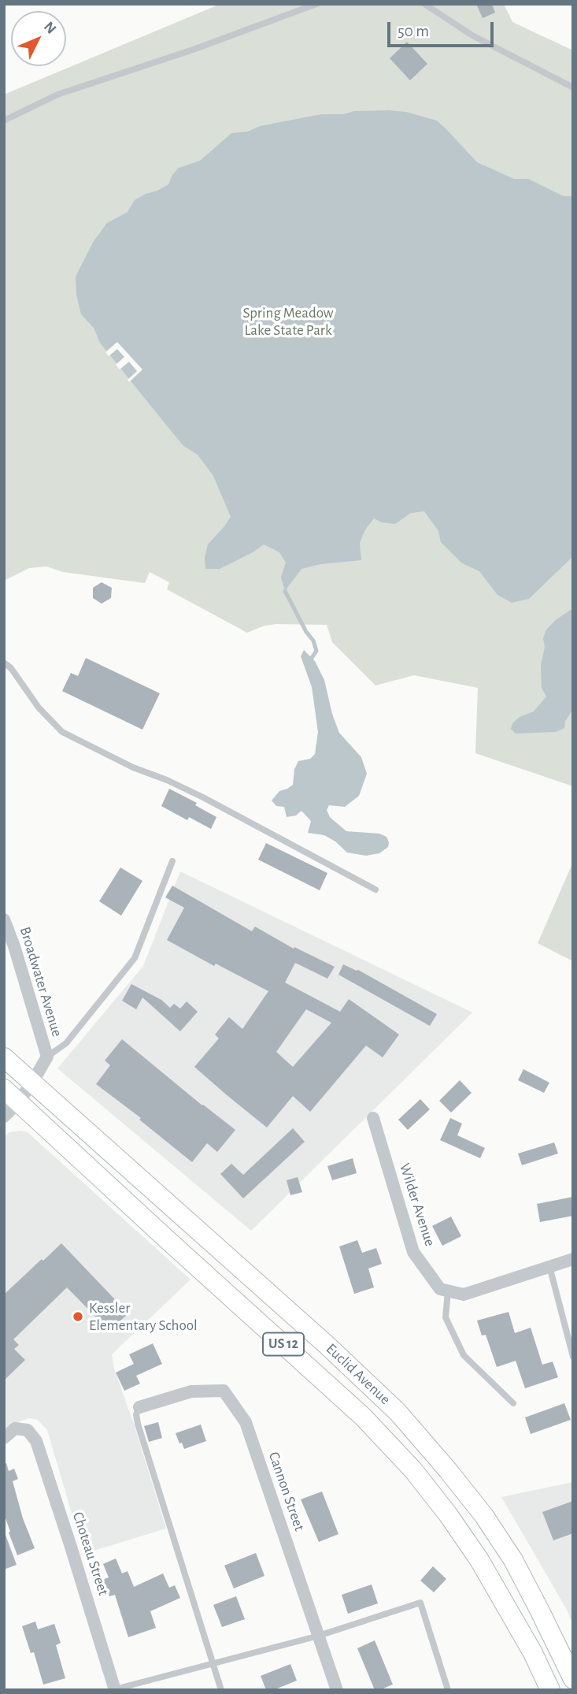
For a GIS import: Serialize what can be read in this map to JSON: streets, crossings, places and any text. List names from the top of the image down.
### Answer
{
  "streets": {
    "highway": ["US 12", "Euclid Avenue"],
    "street": [
      "Broadwater Avenue",
      "Wilder Avenue",
      "Cannon Street",
      "Choteau Street"
    ]
  },
  "crossings": [
    ["Broadwater Avenue", "Euclid Avenue"]
  ],
  "parks": ["Spring Meadow Lake State Park"],
  "places": ["Kessler Elementary School"],
  "scale_bar": "50 m",
  "north": "top right"
}
